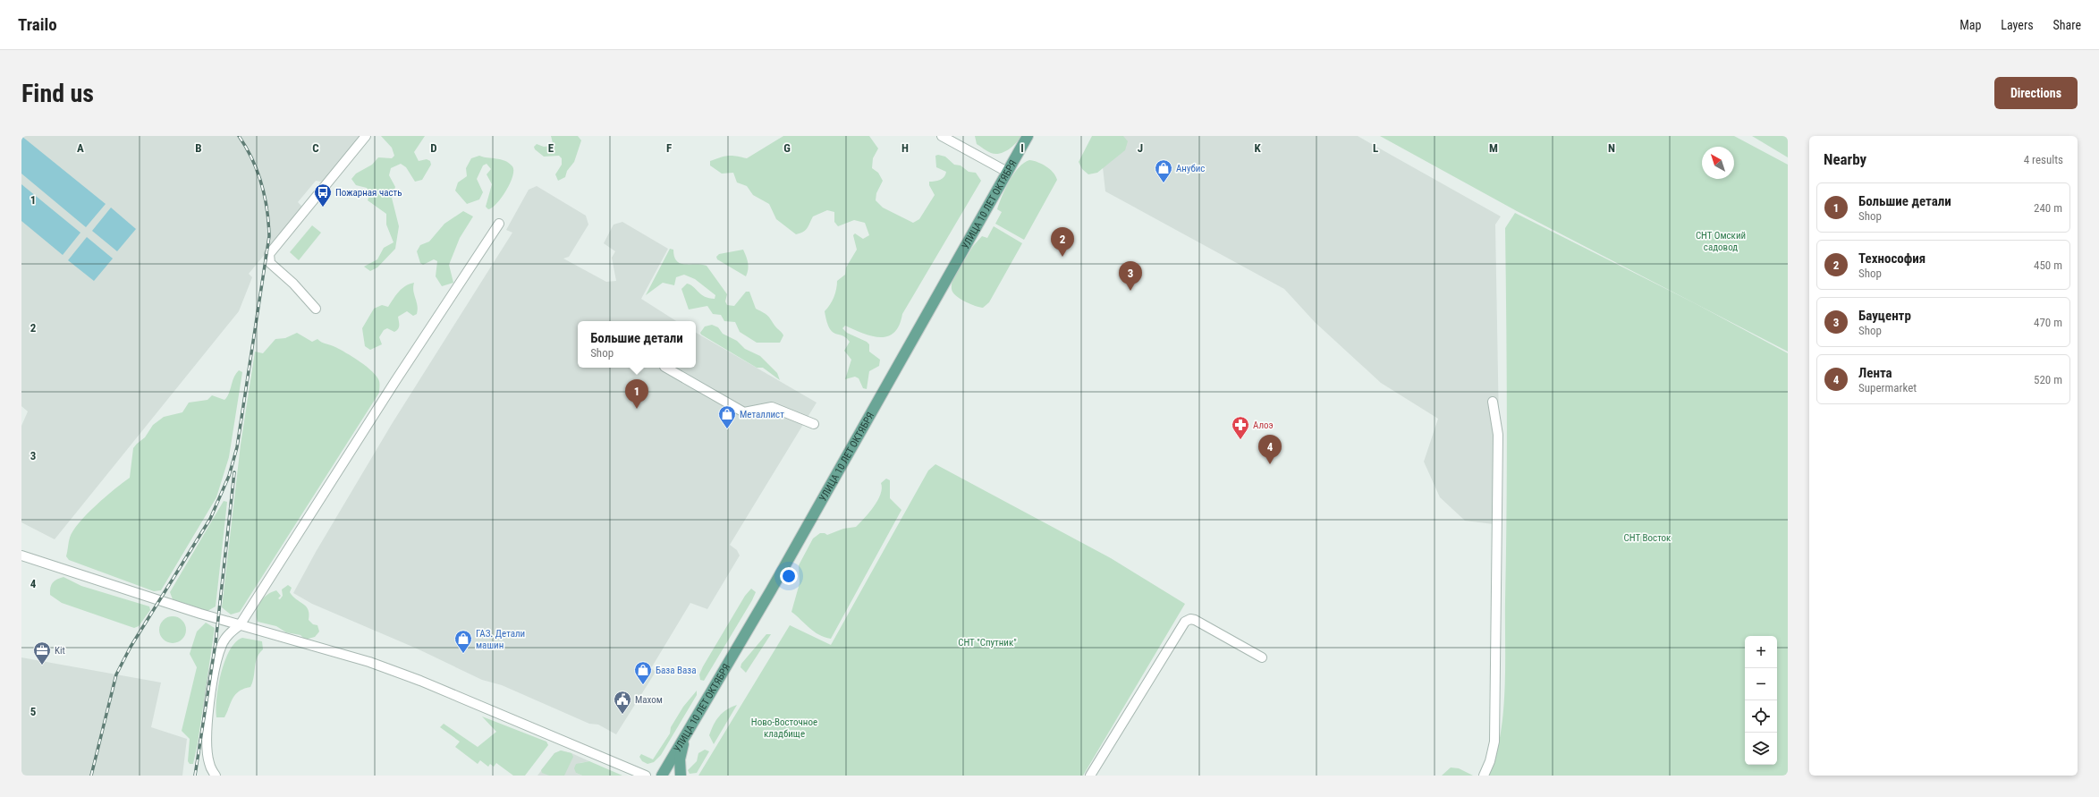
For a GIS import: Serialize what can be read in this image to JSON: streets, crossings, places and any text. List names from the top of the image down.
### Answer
{
  "streets": {
    "main road": ["УЛИЦА 10 ЛЕТ ОКТЯБРЯ"]
  },
  "parks": [
    "СНТ Омский садовод",
    "СНТ Восток",
    "СНТ \"Спутник\"",
    "Ново-Восточное кладбище"
  ],
  "places": {
    "shop": [
      "Анубис",
      "Металлист",
      "ГАЗ. Детали машин",
      "База Ваза"
    ],
    "bus stop": ["Пожарная часть"],
    "pharmacy": ["Алоэ"],
    "office": ["Kit"],
    "public building": ["Махом"]
  },
  "north": "top left",
  "page": {
    "header": "Trailo",
    "nav": ["Map", "Layers", "Share"],
    "buttons": "Directions",
    "title": "Find us",
    "heading": ["Nearby", "4 results"],
    "list": [
      {
        "mark": "1",
        "name": "Большие детали",
        "note": "Shop",
        "value": "240 m"
      },
      {
        "mark": "2",
        "name": "Технософия",
        "note": "Shop",
        "value": "450 m"
      },
      {
        "mark": "3",
        "name": "Бауцентр",
        "note": "Shop",
        "value": "470 m"
      },
      {
        "mark": "4",
        "name": "Лента",
        "note": "Supermarket",
        "value": "520 m"
      }
    ],
    "pins": [
      "2",
      "3",
      "1",
      "4"
    ],
    "popup": ["Большие детали", "Shop"],
    "map_buttons": ["+", "−"]
  },
  "grid": {
    "columns": [
      "A",
      "B",
      "C",
      "D",
      "E",
      "F",
      "G",
      "H",
      "I",
      "J",
      "K",
      "L",
      "M",
      "N"
    ],
    "rows": [
      "1",
      "2",
      "3",
      "4",
      "5"
    ]
  }
}
